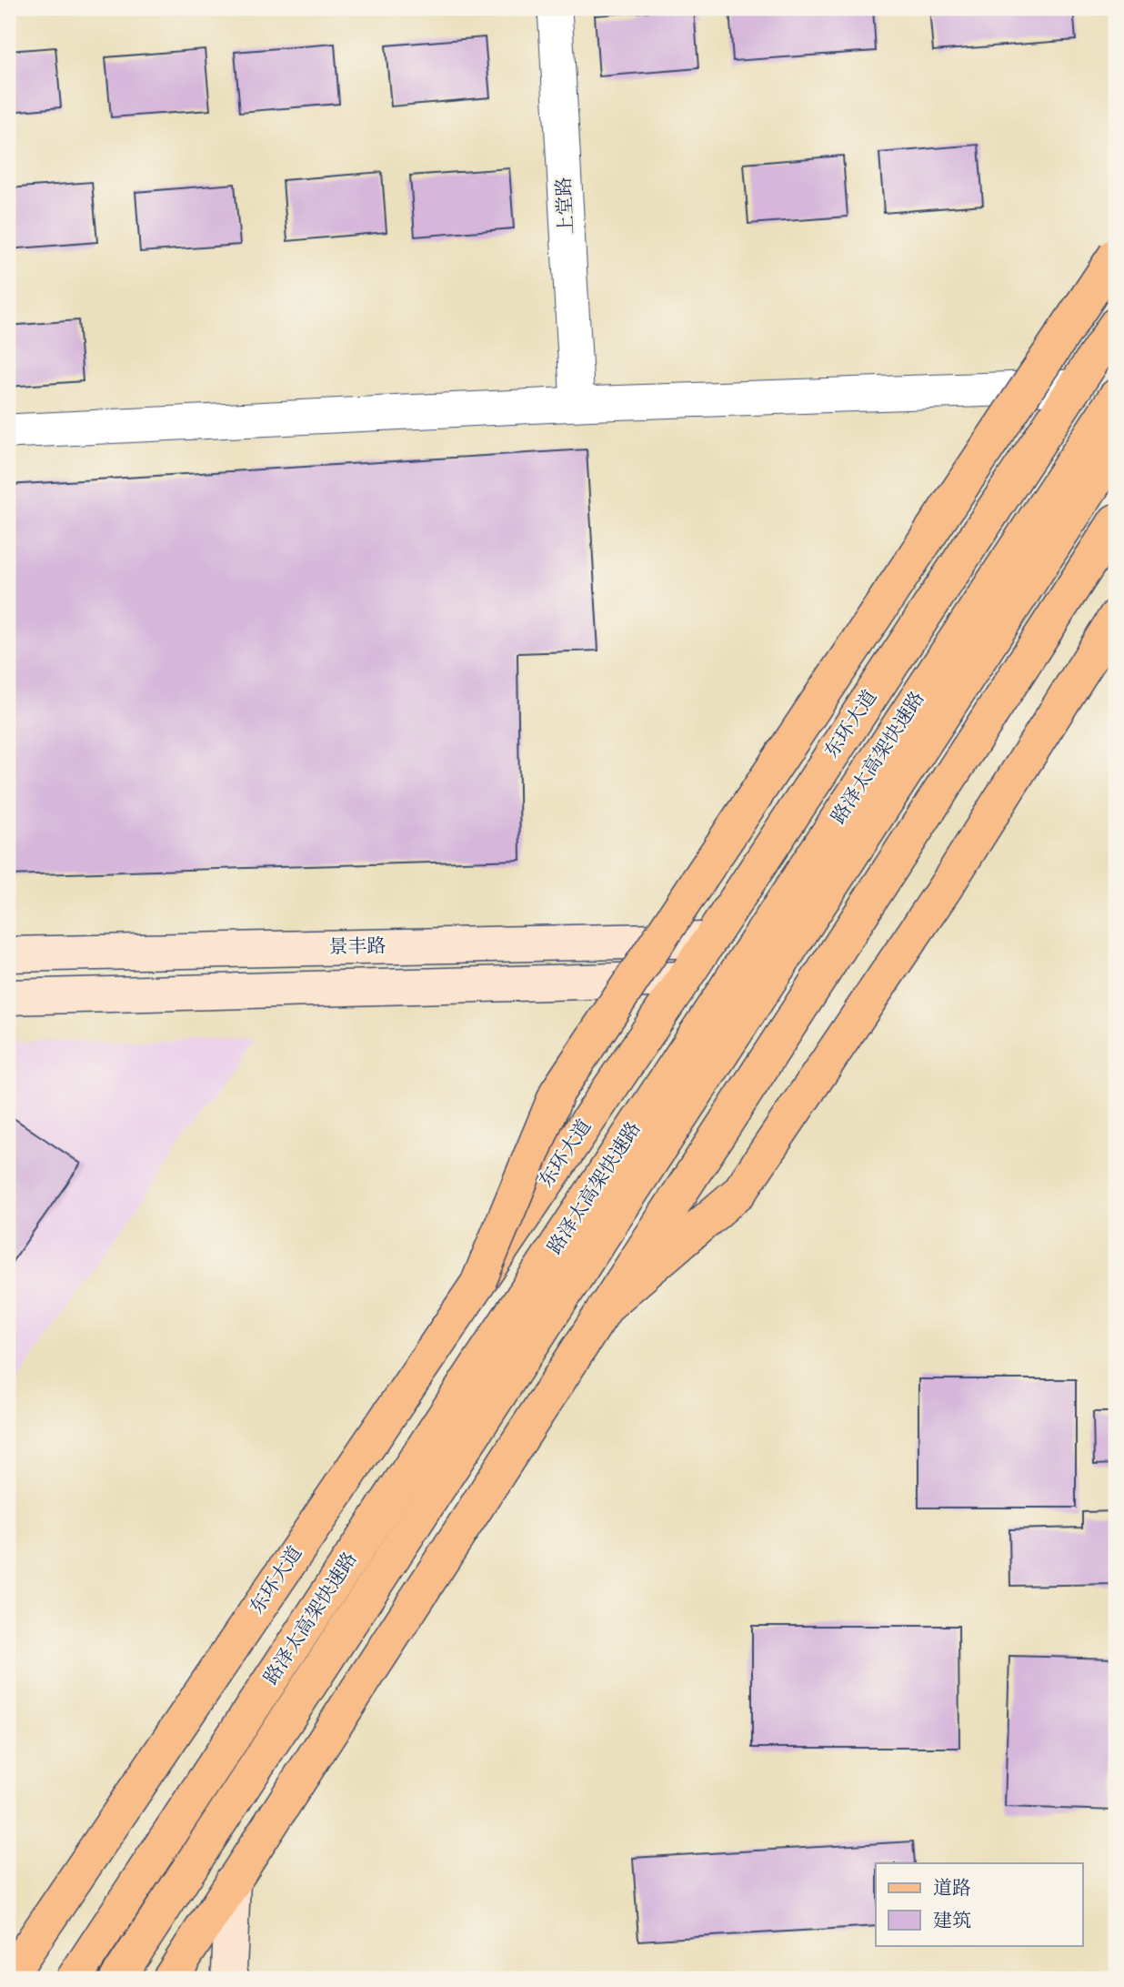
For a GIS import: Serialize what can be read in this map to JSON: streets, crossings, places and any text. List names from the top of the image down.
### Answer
{
  "streets": {
    "main road": ["东环大道", "路泽太高架快速路"],
    "street": ["上堂路", "景丰路"]
  },
  "crossings": [
    ["东环大道", "景丰路"]
  ],
  "legend": ["道路", "建筑"]
}
